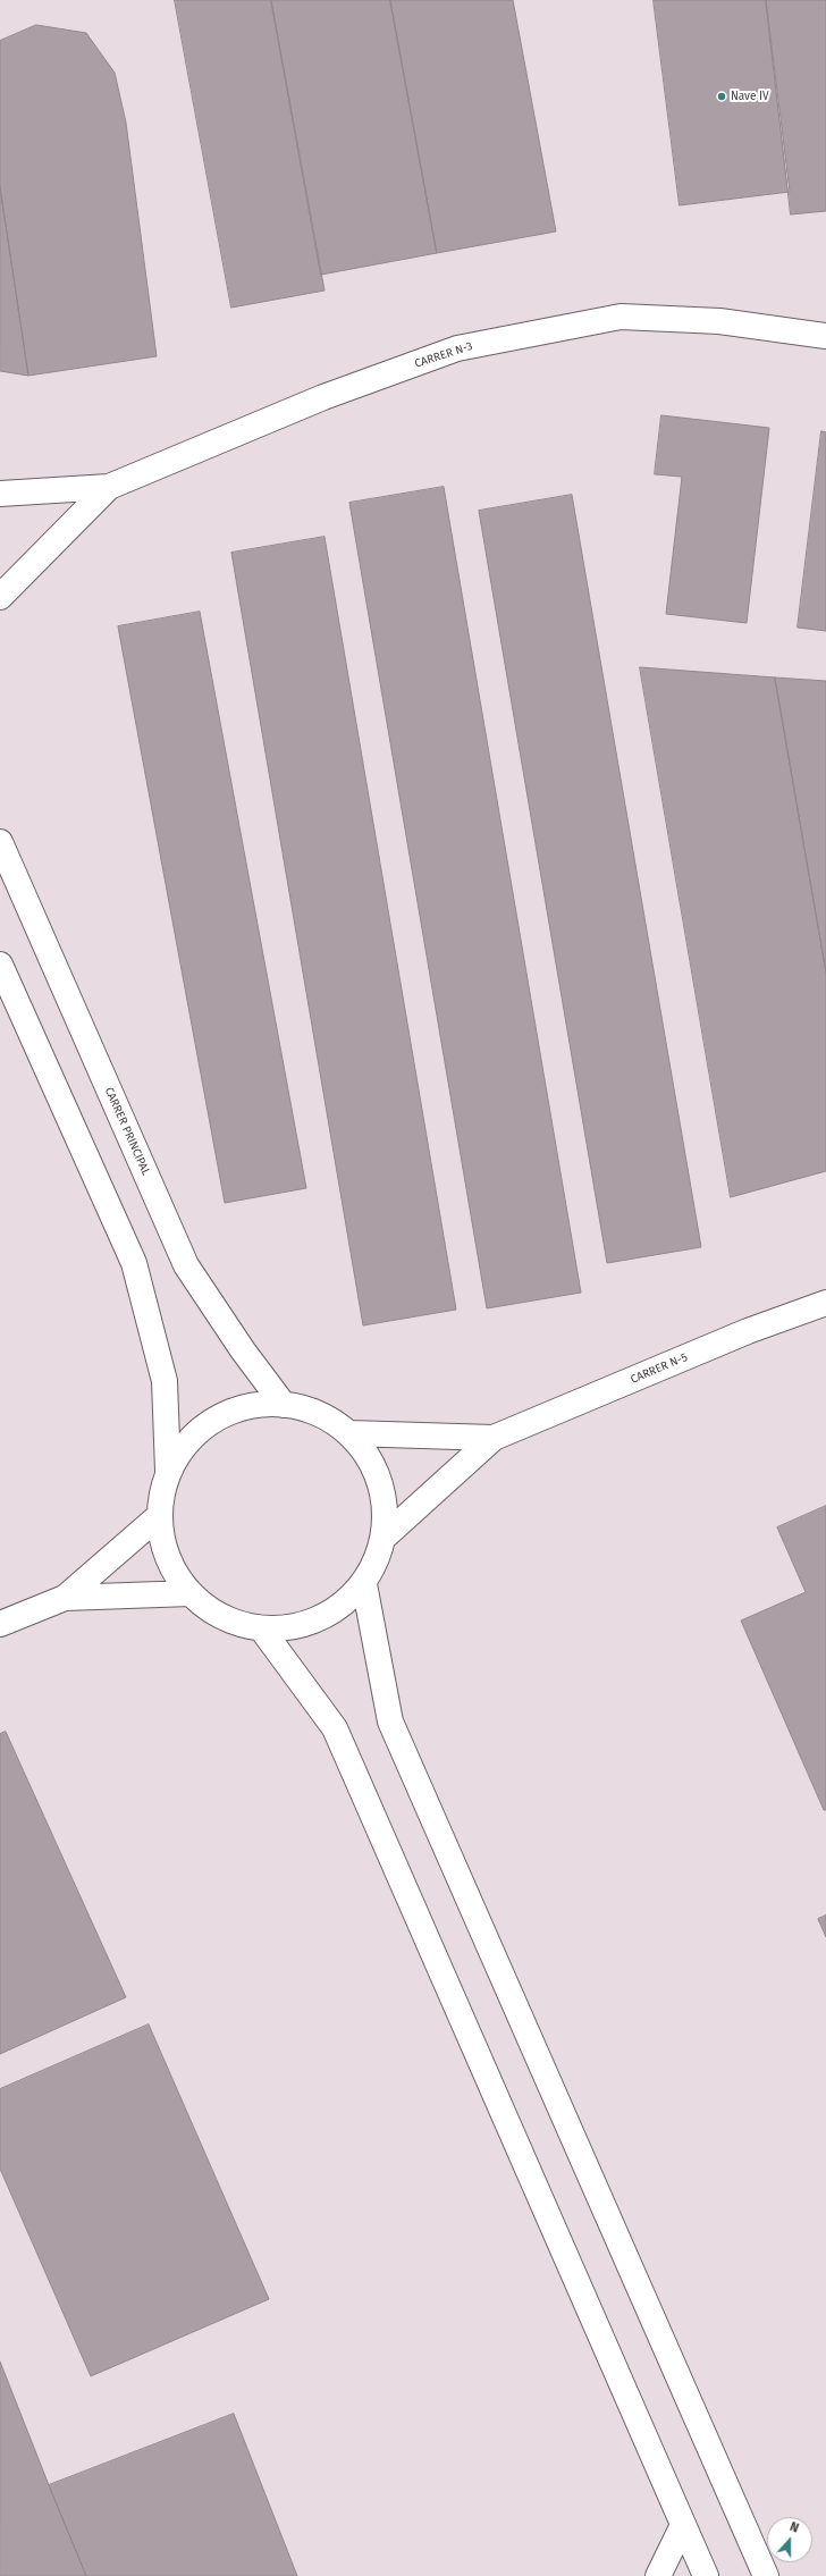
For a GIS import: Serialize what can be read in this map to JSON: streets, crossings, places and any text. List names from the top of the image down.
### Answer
{
  "streets": {
    "street": ["CARRER N-3", "CARRER PRINCIPAL", "CARRER N-5"]
  },
  "places": ["Nave IV"],
  "north": "top"
}
